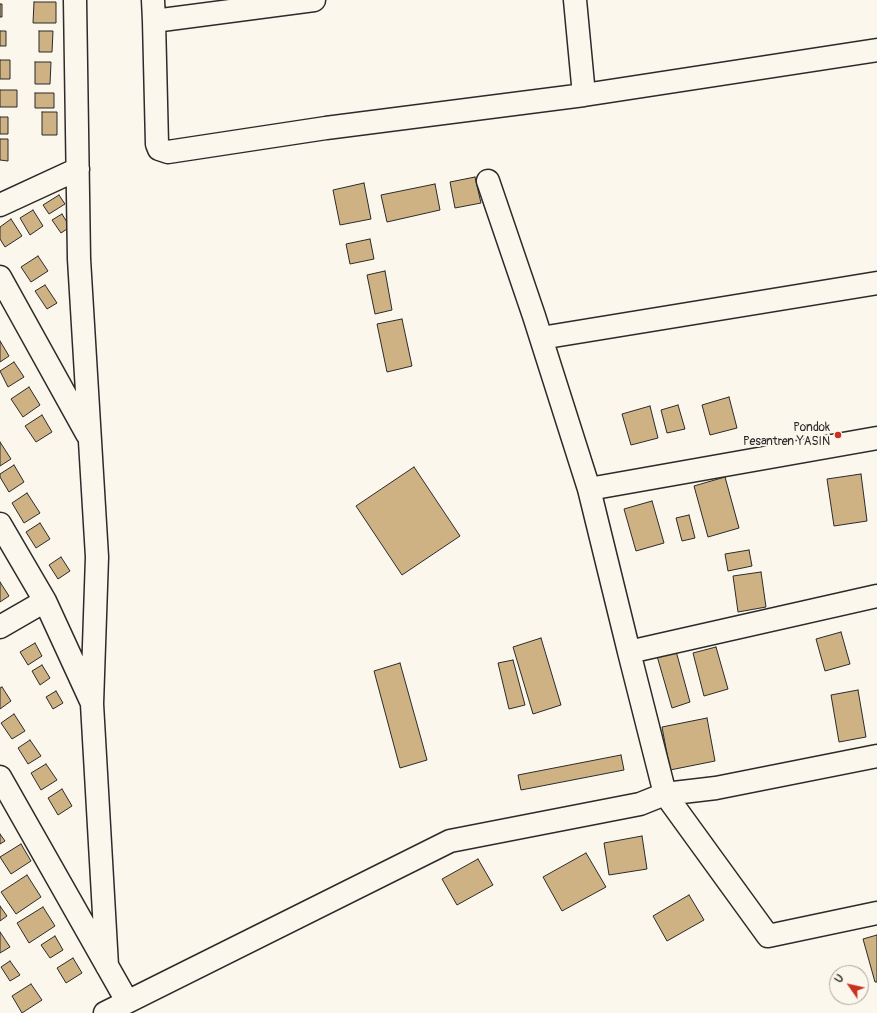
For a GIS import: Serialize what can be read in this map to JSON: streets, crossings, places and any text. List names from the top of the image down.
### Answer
{
  "places": ["Pondok Pesantren YASIN"],
  "north": "top left"
}
